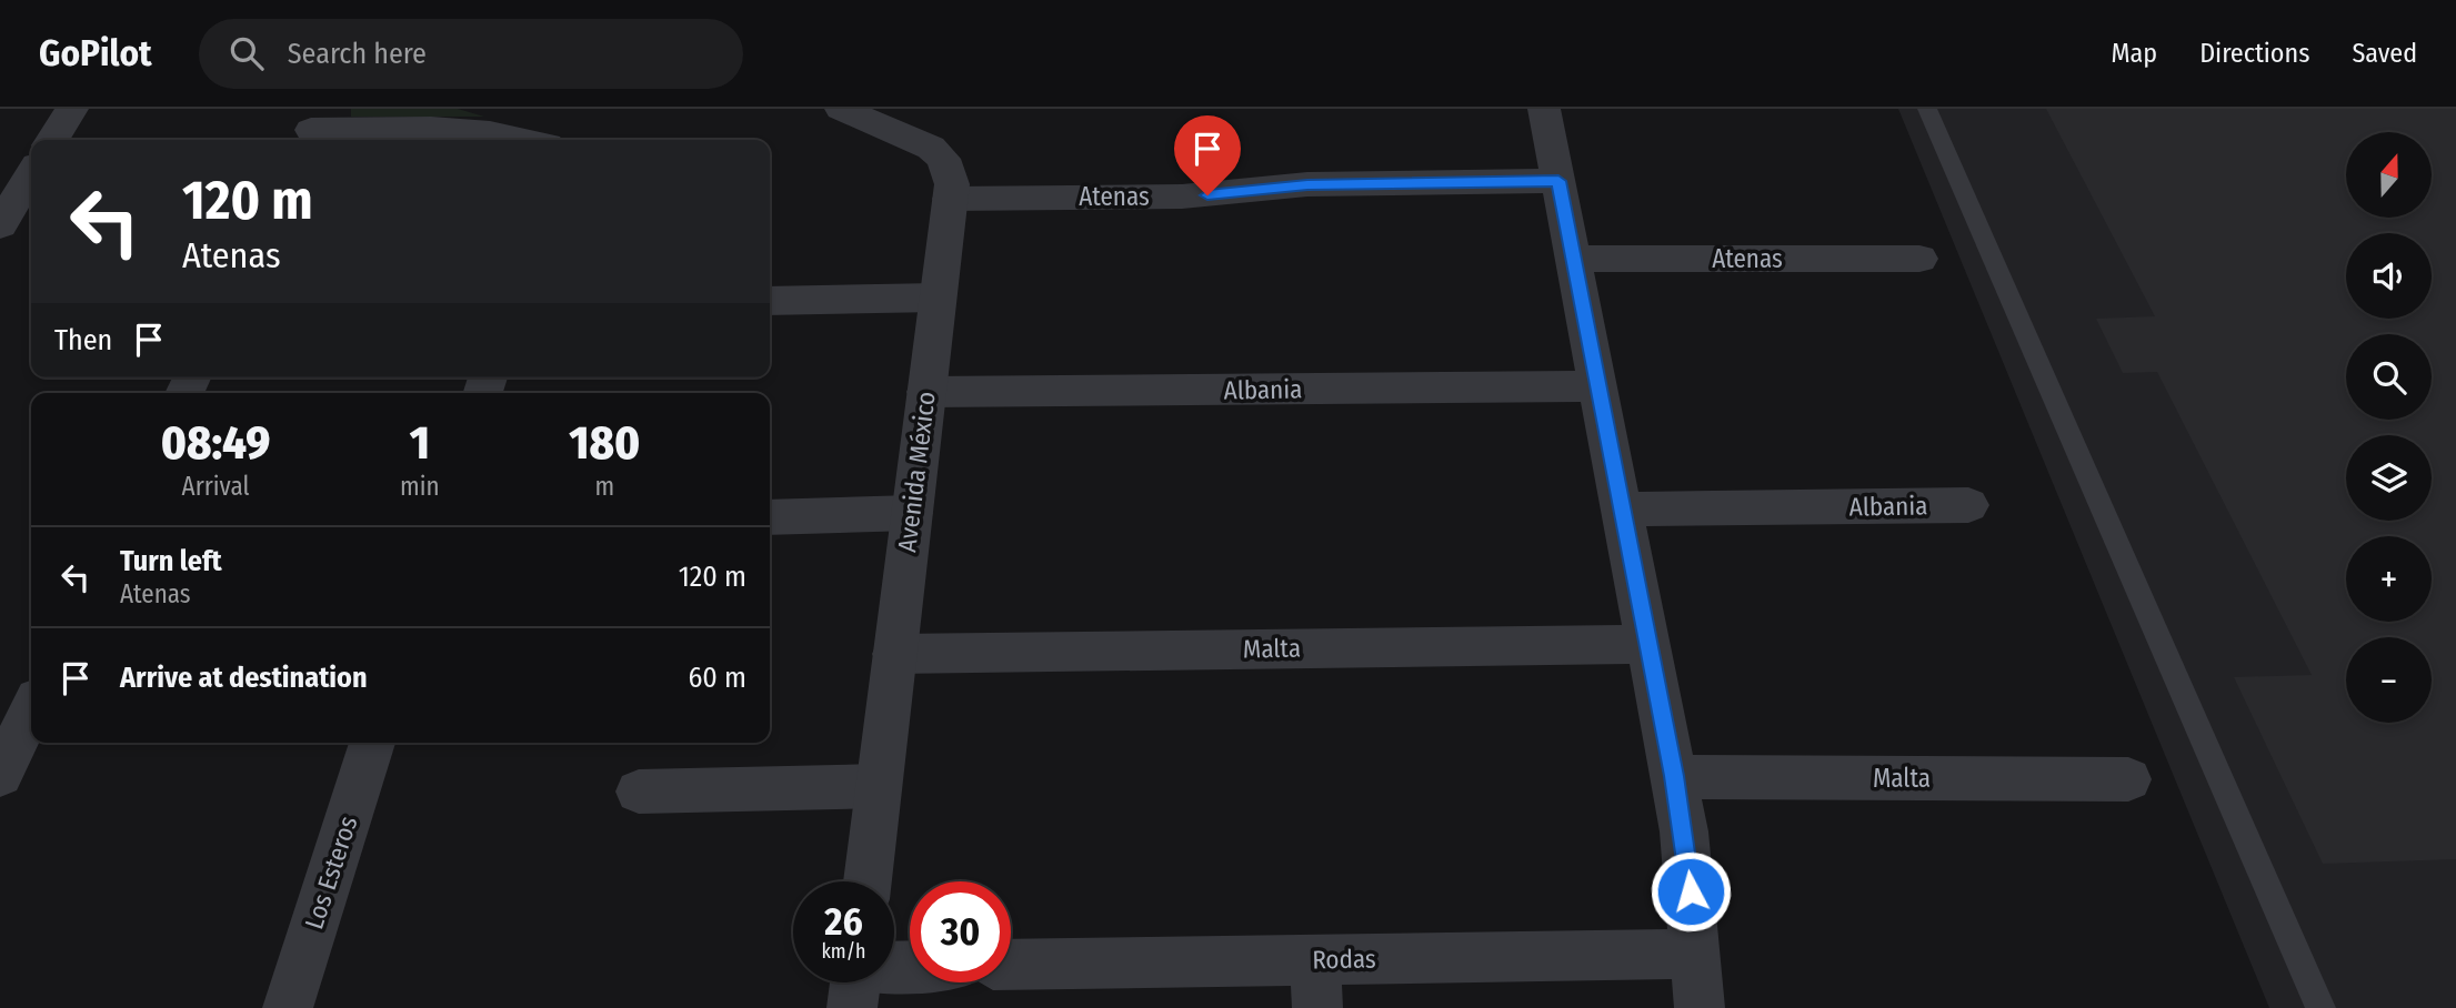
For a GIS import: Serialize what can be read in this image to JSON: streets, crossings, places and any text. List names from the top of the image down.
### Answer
{
  "streets": {
    "street": [
      "Atenas",
      "Albania",
      "Avenida México",
      "Malta",
      "Los Esteros",
      "Rodas"
    ]
  },
  "crossings": [
    ["Atenas", "Avenida México"],
    ["Albania", "Avenida México"],
    ["Avenida México", "Malta"]
  ],
  "north": "top",
  "page": {
    "header": "GoPilot",
    "search": "Search here",
    "nav": ["Map", "Directions", "Saved"],
    "map_buttons": ["+", "−"],
    "turn": ["120 m", "Atenas"],
    "then": "Then",
    "eta": [
      "08:49",
      "Arrival",
      "1",
      "min",
      "180",
      "m"
    ],
    "list": [
      {
        "name": "Turn left",
        "note": "Atenas",
        "value": "120 m"
      },
      {
        "name": "Arrive at destination",
        "value": "60 m"
      }
    ],
    "speed": "26 km/h",
    "limit": "30"
  }
}
